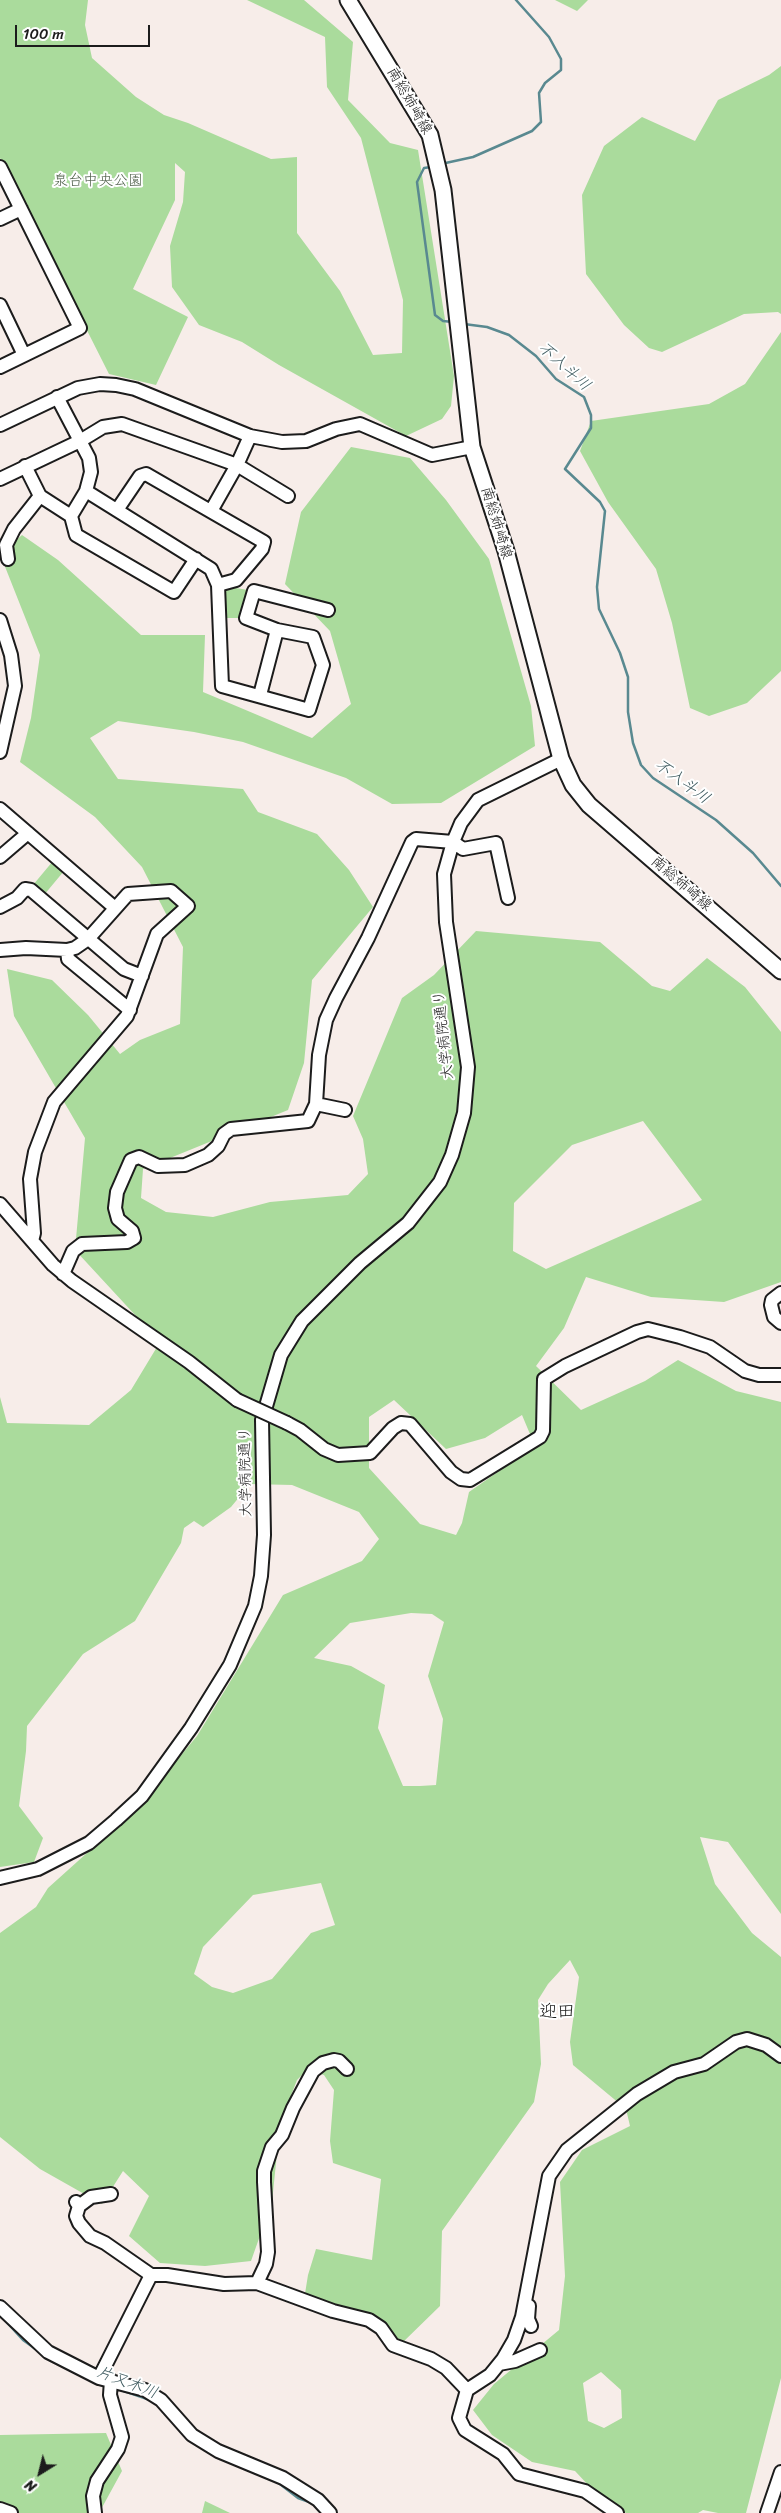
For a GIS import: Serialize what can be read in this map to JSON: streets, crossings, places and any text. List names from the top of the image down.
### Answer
{
  "streets": {
    "main road": ["南総姉崎線"],
    "street": ["大学病院通り"]
  },
  "crossings": [
    ["南総姉崎線", "大学病院通り"]
  ],
  "districts": ["迎田"],
  "water": ["不入斗川", "片又木川"],
  "parks": ["泉台中央公園"],
  "scale_bar": "100 m",
  "north": "bottom left"
}
